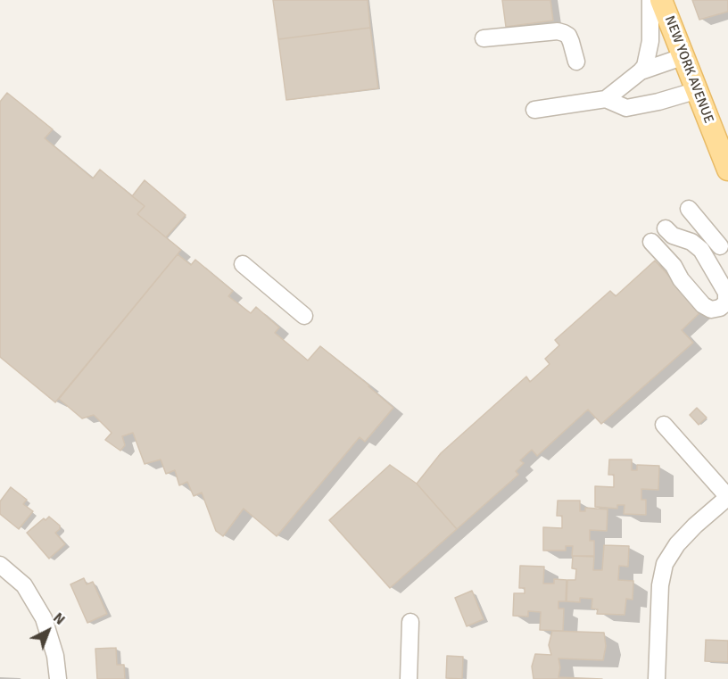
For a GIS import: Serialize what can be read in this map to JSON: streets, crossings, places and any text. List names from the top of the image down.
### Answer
{
  "streets": {
    "main road": ["NEW YORK AVENUE"]
  },
  "north": "top right"
}
